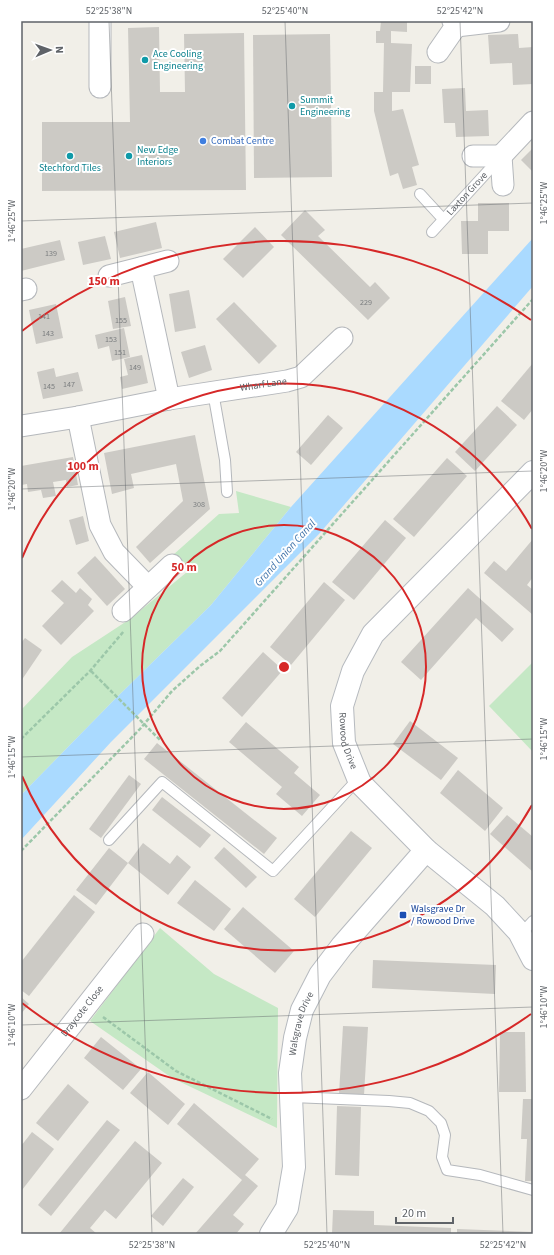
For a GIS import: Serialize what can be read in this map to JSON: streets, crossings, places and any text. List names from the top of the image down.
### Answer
{
  "streets": {
    "street": [
      "Laxton Grove",
      "Wharf Lane",
      "Rowood Drive",
      "Draycote Close",
      "Walsgrave Drive"
    ]
  },
  "crossings": [
    ["Rowood Drive", "Walsgrave Drive"]
  ],
  "water": ["Grand Union Canal"],
  "places": {
    "other": [
      "Ace Cooling Engineering",
      "Summit Engineering",
      "Combat Centre",
      "Stechford Tiles",
      "New Edge Interiors"
    ],
    "transit": ["Walsgrave Dr / Rowood Drive"]
  },
  "house_numbers": [
    "139",
    "229",
    "141",
    "155",
    "143",
    "153",
    "151",
    "149",
    "147",
    "145",
    "308"
  ],
  "scale_bar": "20 m",
  "north": "right",
  "coordinates": [
    "52°25'38\"N",
    "52°25'40\"N",
    "52°25'42\"N",
    "1°46'25\"W",
    "1°46'20\"W",
    "1°46'15\"W",
    "1°46'10\"W"
  ],
  "rings": ["150 m", "100 m", "50 m"]
}
